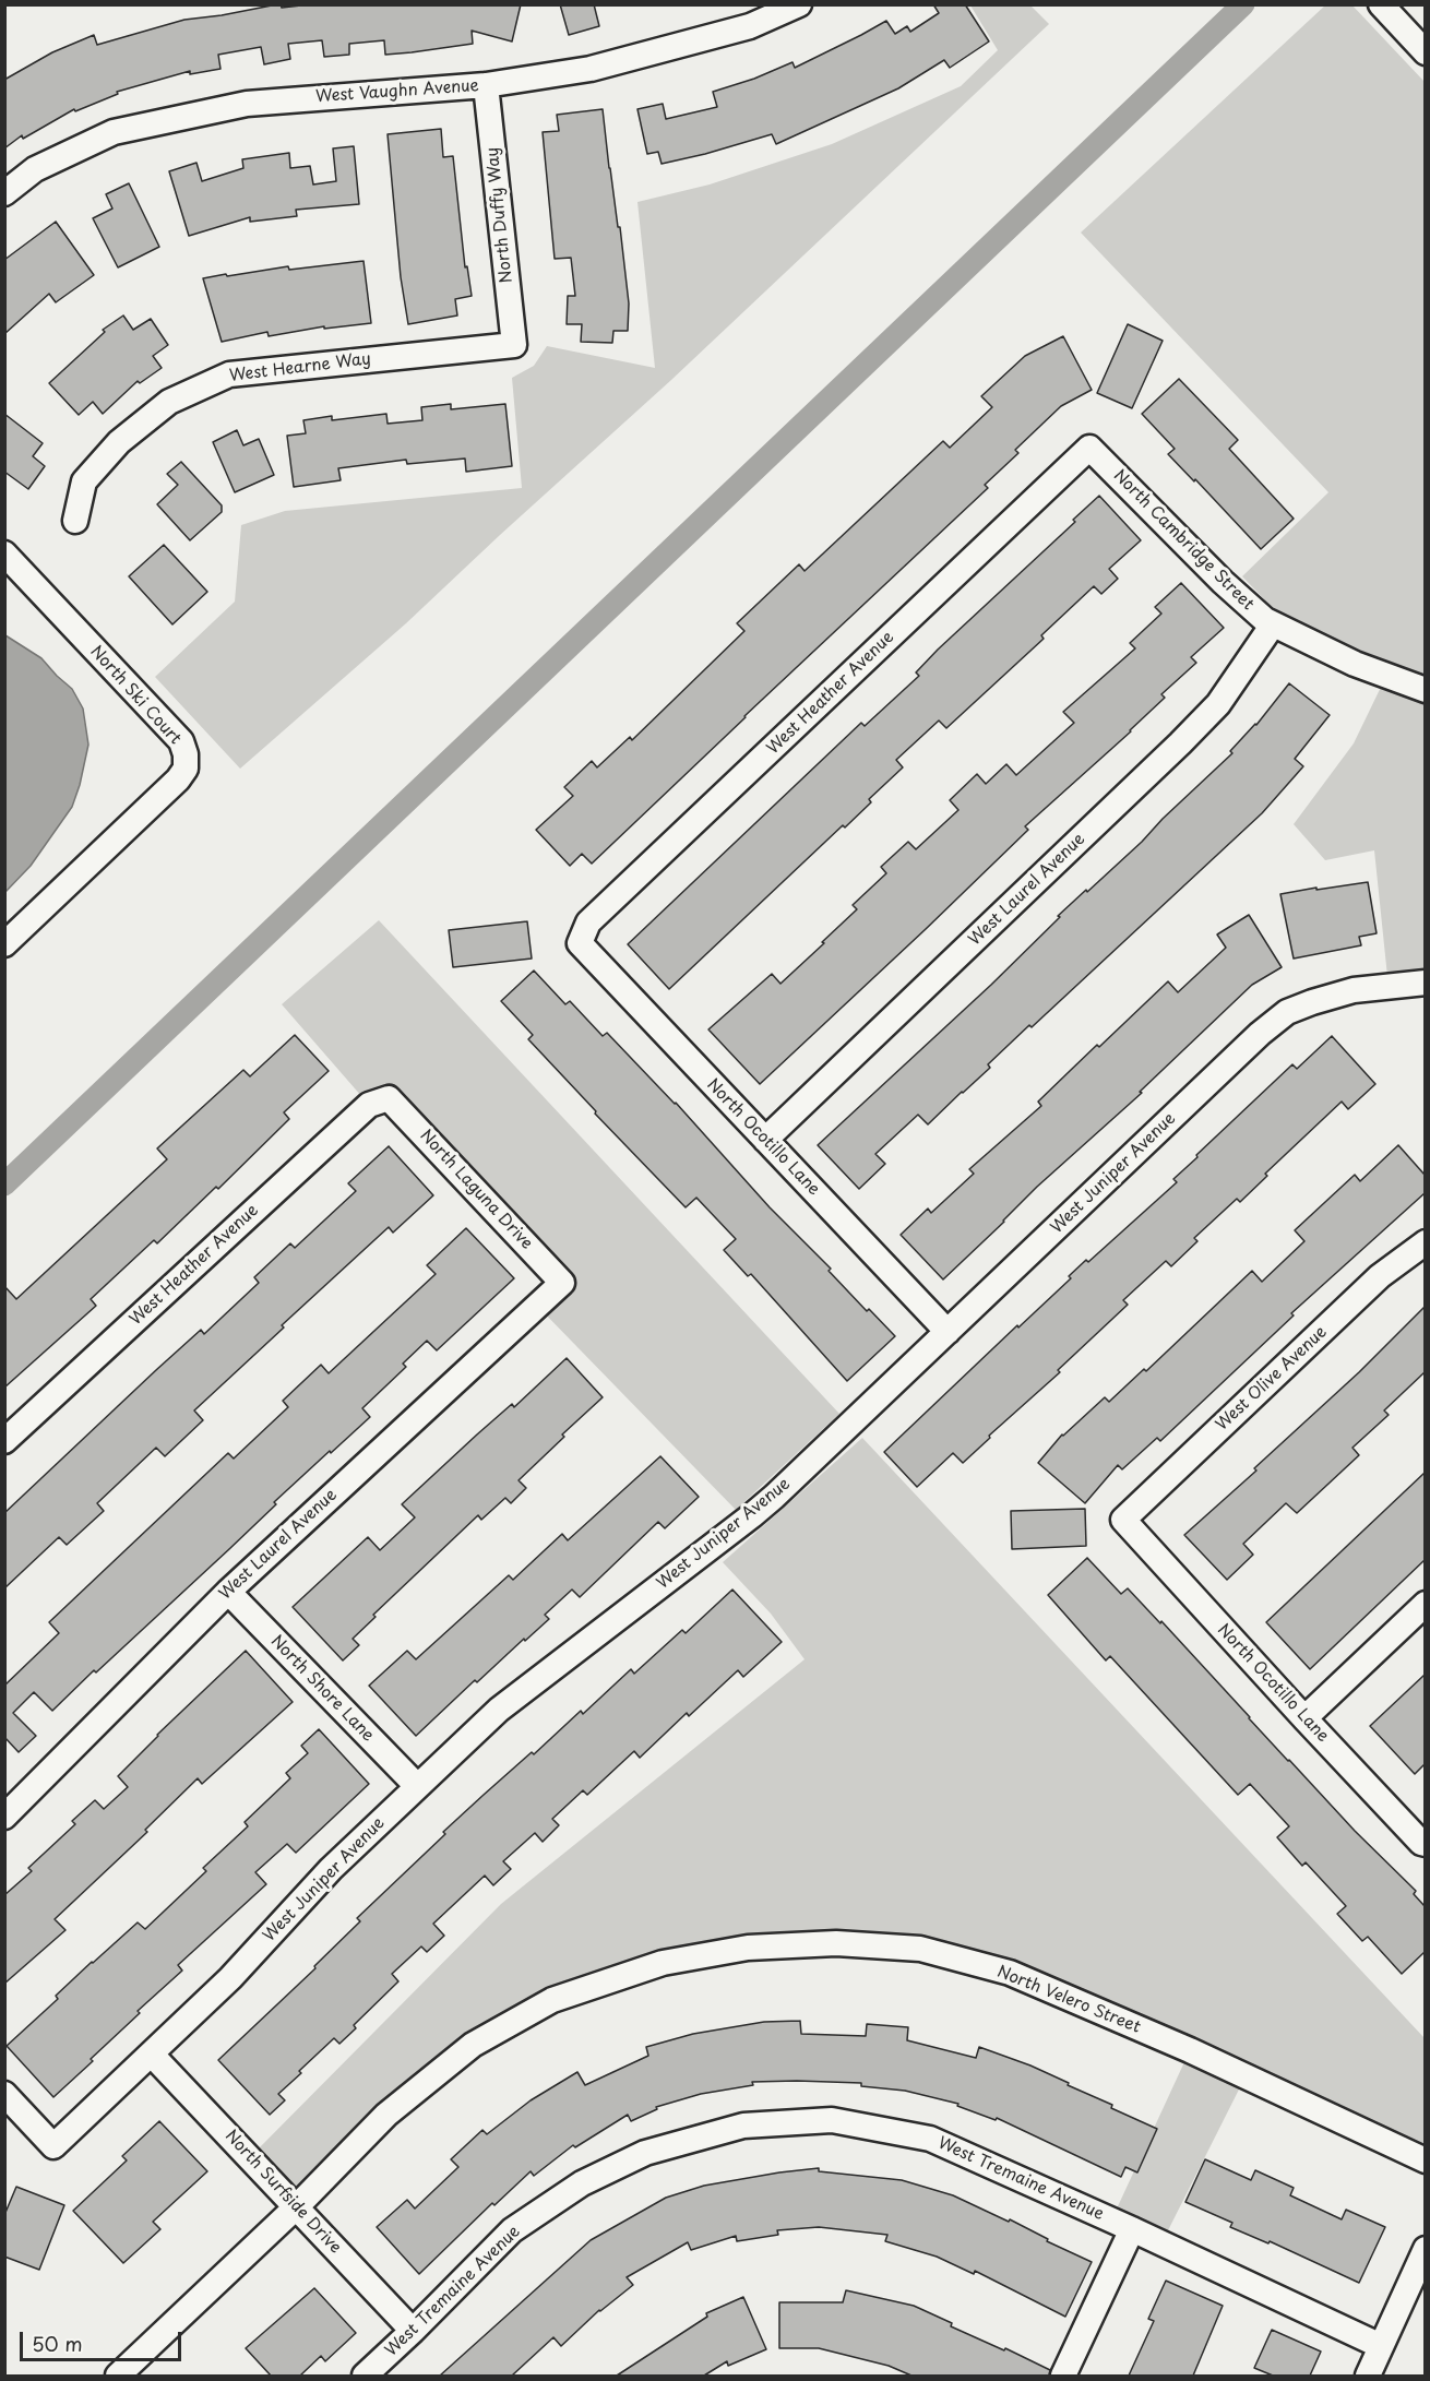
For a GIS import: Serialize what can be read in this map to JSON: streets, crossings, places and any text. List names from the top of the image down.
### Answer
{
  "streets": {
    "street": [
      "West Vaughn Avenue",
      "North Duffy Way",
      "West Hearne Way",
      "North Cambridge Street",
      "West Heather Avenue",
      "North Ski Court",
      "West Laurel Avenue",
      "North Ocotillo Lane",
      "West Juniper Avenue",
      "North Laguna Drive",
      "West Olive Avenue",
      "North Shore Lane",
      "North Velero Street",
      "West Tremaine Avenue",
      "North Surfside Drive"
    ]
  },
  "crossings": [
    ["West Vaughn Avenue", "North Duffy Way"],
    ["North Duffy Way", "West Hearne Way"],
    ["North Cambridge Street", "West Heather Avenue"],
    ["North Cambridge Street", "West Laurel Avenue"],
    ["West Heather Avenue", "North Ocotillo Lane"],
    ["West Heather Avenue", "North Laguna Drive"],
    ["West Laurel Avenue", "North Ocotillo Lane"],
    ["West Laurel Avenue", "North Laguna Drive"],
    ["West Laurel Avenue", "North Shore Lane"],
    ["North Ocotillo Lane", "West Juniper Avenue"],
    ["North Ocotillo Lane", "West Olive Avenue"],
    ["West Juniper Avenue", "North Shore Lane"],
    ["West Juniper Avenue", "North Surfside Drive"],
    ["North Velero Street", "North Surfside Drive"],
    ["West Tremaine Avenue", "North Surfside Drive"]
  ],
  "scale_bar": "50 m"
}
